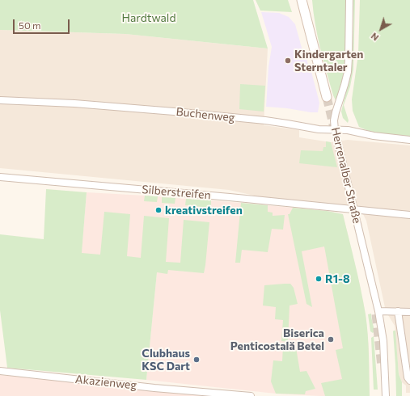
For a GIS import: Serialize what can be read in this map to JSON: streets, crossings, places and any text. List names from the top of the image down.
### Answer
{
  "streets": {
    "street": [
      "Buchenweg",
      "Herrenalber Straße",
      "Silberstreifen",
      "Akazienweg"
    ]
  },
  "crossings": [
    ["Buchenweg", "Herrenalber Straße"],
    ["Herrenalber Straße", "Silberstreifen"]
  ],
  "parks": ["Hardtwald"],
  "places": [
    "Kindergarten Sterntaler",
    "kreativstreifen",
    "R1-8",
    "Biserica Penticostală Betel",
    "Clubhaus KSC Dart"
  ],
  "scale_bar": "50 m",
  "north": "bottom left"
}
